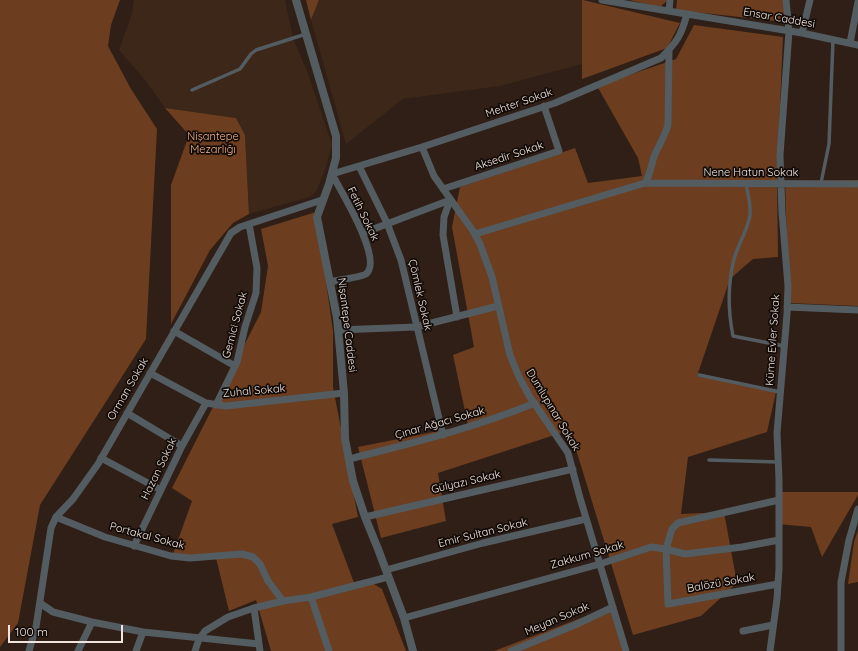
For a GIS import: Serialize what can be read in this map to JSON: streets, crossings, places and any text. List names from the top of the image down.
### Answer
{
  "streets": {
    "street": [
      "Ensar Caddesi",
      "Mehter Sokak",
      "Aksedir Sokak",
      "Nene Hatun Sokak",
      "Fetih Sokak",
      "Çömlek Sokak",
      "Gemici Sokak",
      "Nişantepe Caddesi",
      "Küme Evler Sokak",
      "Orman Sokak",
      "Zuhal Sokak",
      "Dumlupınar Sokak",
      "Çınar Ağacı Sokak",
      "Hazan Sokak",
      "Gülyazı Sokak",
      "Emir Sultan Sokak",
      "Portakal Sokak",
      "Zakkum Sokak",
      "Balözü Sokak",
      "Meyan Sokak"
    ]
  },
  "crossings": [
    ["Ensar Caddesi", "Mehter Sokak"],
    ["Ensar Caddesi", "Küme Evler Sokak"],
    ["Mehter Sokak", "Aksedir Sokak"],
    ["Mehter Sokak", "Fetih Sokak"],
    ["Mehter Sokak", "Çömlek Sokak"],
    ["Mehter Sokak", "Nişantepe Caddesi"],
    ["Mehter Sokak", "Dumlupınar Sokak"],
    ["Aksedir Sokak", "Dumlupınar Sokak"],
    ["Nene Hatun Sokak", "Küme Evler Sokak"],
    ["Nene Hatun Sokak", "Dumlupınar Sokak"],
    ["Fetih Sokak", "Nişantepe Caddesi"],
    ["Çömlek Sokak", "Çınar Ağacı Sokak"],
    ["Gemici Sokak", "Orman Sokak"],
    ["Gemici Sokak", "Zuhal Sokak"],
    ["Nişantepe Caddesi", "Orman Sokak"],
    ["Nişantepe Caddesi", "Zuhal Sokak"],
    ["Nişantepe Caddesi", "Çınar Ağacı Sokak"],
    ["Nişantepe Caddesi", "Gülyazı Sokak"],
    ["Nişantepe Caddesi", "Emir Sultan Sokak"],
    ["Nişantepe Caddesi", "Zakkum Sokak"],
    ["Küme Evler Sokak", "Zakkum Sokak"],
    ["Küme Evler Sokak", "Balözü Sokak"],
    ["Orman Sokak", "Zuhal Sokak"],
    ["Orman Sokak", "Portakal Sokak"],
    ["Zuhal Sokak", "Hazan Sokak"],
    ["Dumlupınar Sokak", "Çınar Ağacı Sokak"],
    ["Dumlupınar Sokak", "Gülyazı Sokak"],
    ["Dumlupınar Sokak", "Emir Sultan Sokak"],
    ["Dumlupınar Sokak", "Zakkum Sokak"],
    ["Dumlupınar Sokak", "Meyan Sokak"],
    ["Hazan Sokak", "Portakal Sokak"],
    ["Emir Sultan Sokak", "Portakal Sokak"],
    ["Zakkum Sokak", "Balözü Sokak"]
  ],
  "parks": ["Nişantepe Mezarlığı"],
  "scale_bar": "100 m"
}
